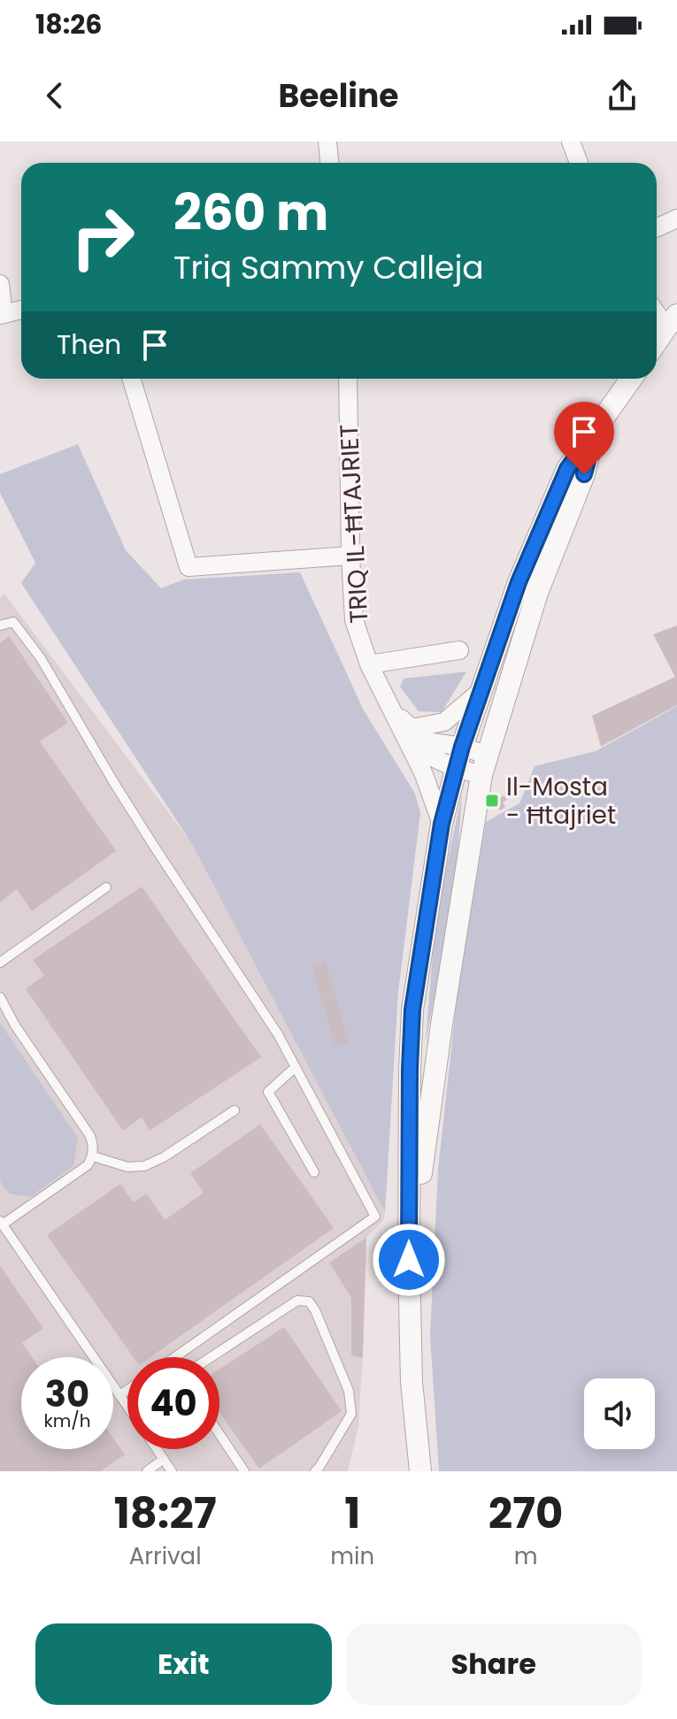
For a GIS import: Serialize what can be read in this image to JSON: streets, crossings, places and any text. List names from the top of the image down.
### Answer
{
  "streets": {
    "street": ["TRIQ IL-ĦTAJRIET"]
  },
  "places": {
    "transit": ["Il-Mosta - Ħtajriet"]
  },
  "page": {
    "status": "18:26",
    "header": "Beeline",
    "turn": ["260 m", "Triq Sammy Calleja"],
    "then": "Then",
    "speed": "30 km/h",
    "limit": "40",
    "eta": [
      "18:27",
      "Arrival",
      "1",
      "min",
      "270",
      "m"
    ],
    "buttons": ["Exit", "Share"]
  }
}
